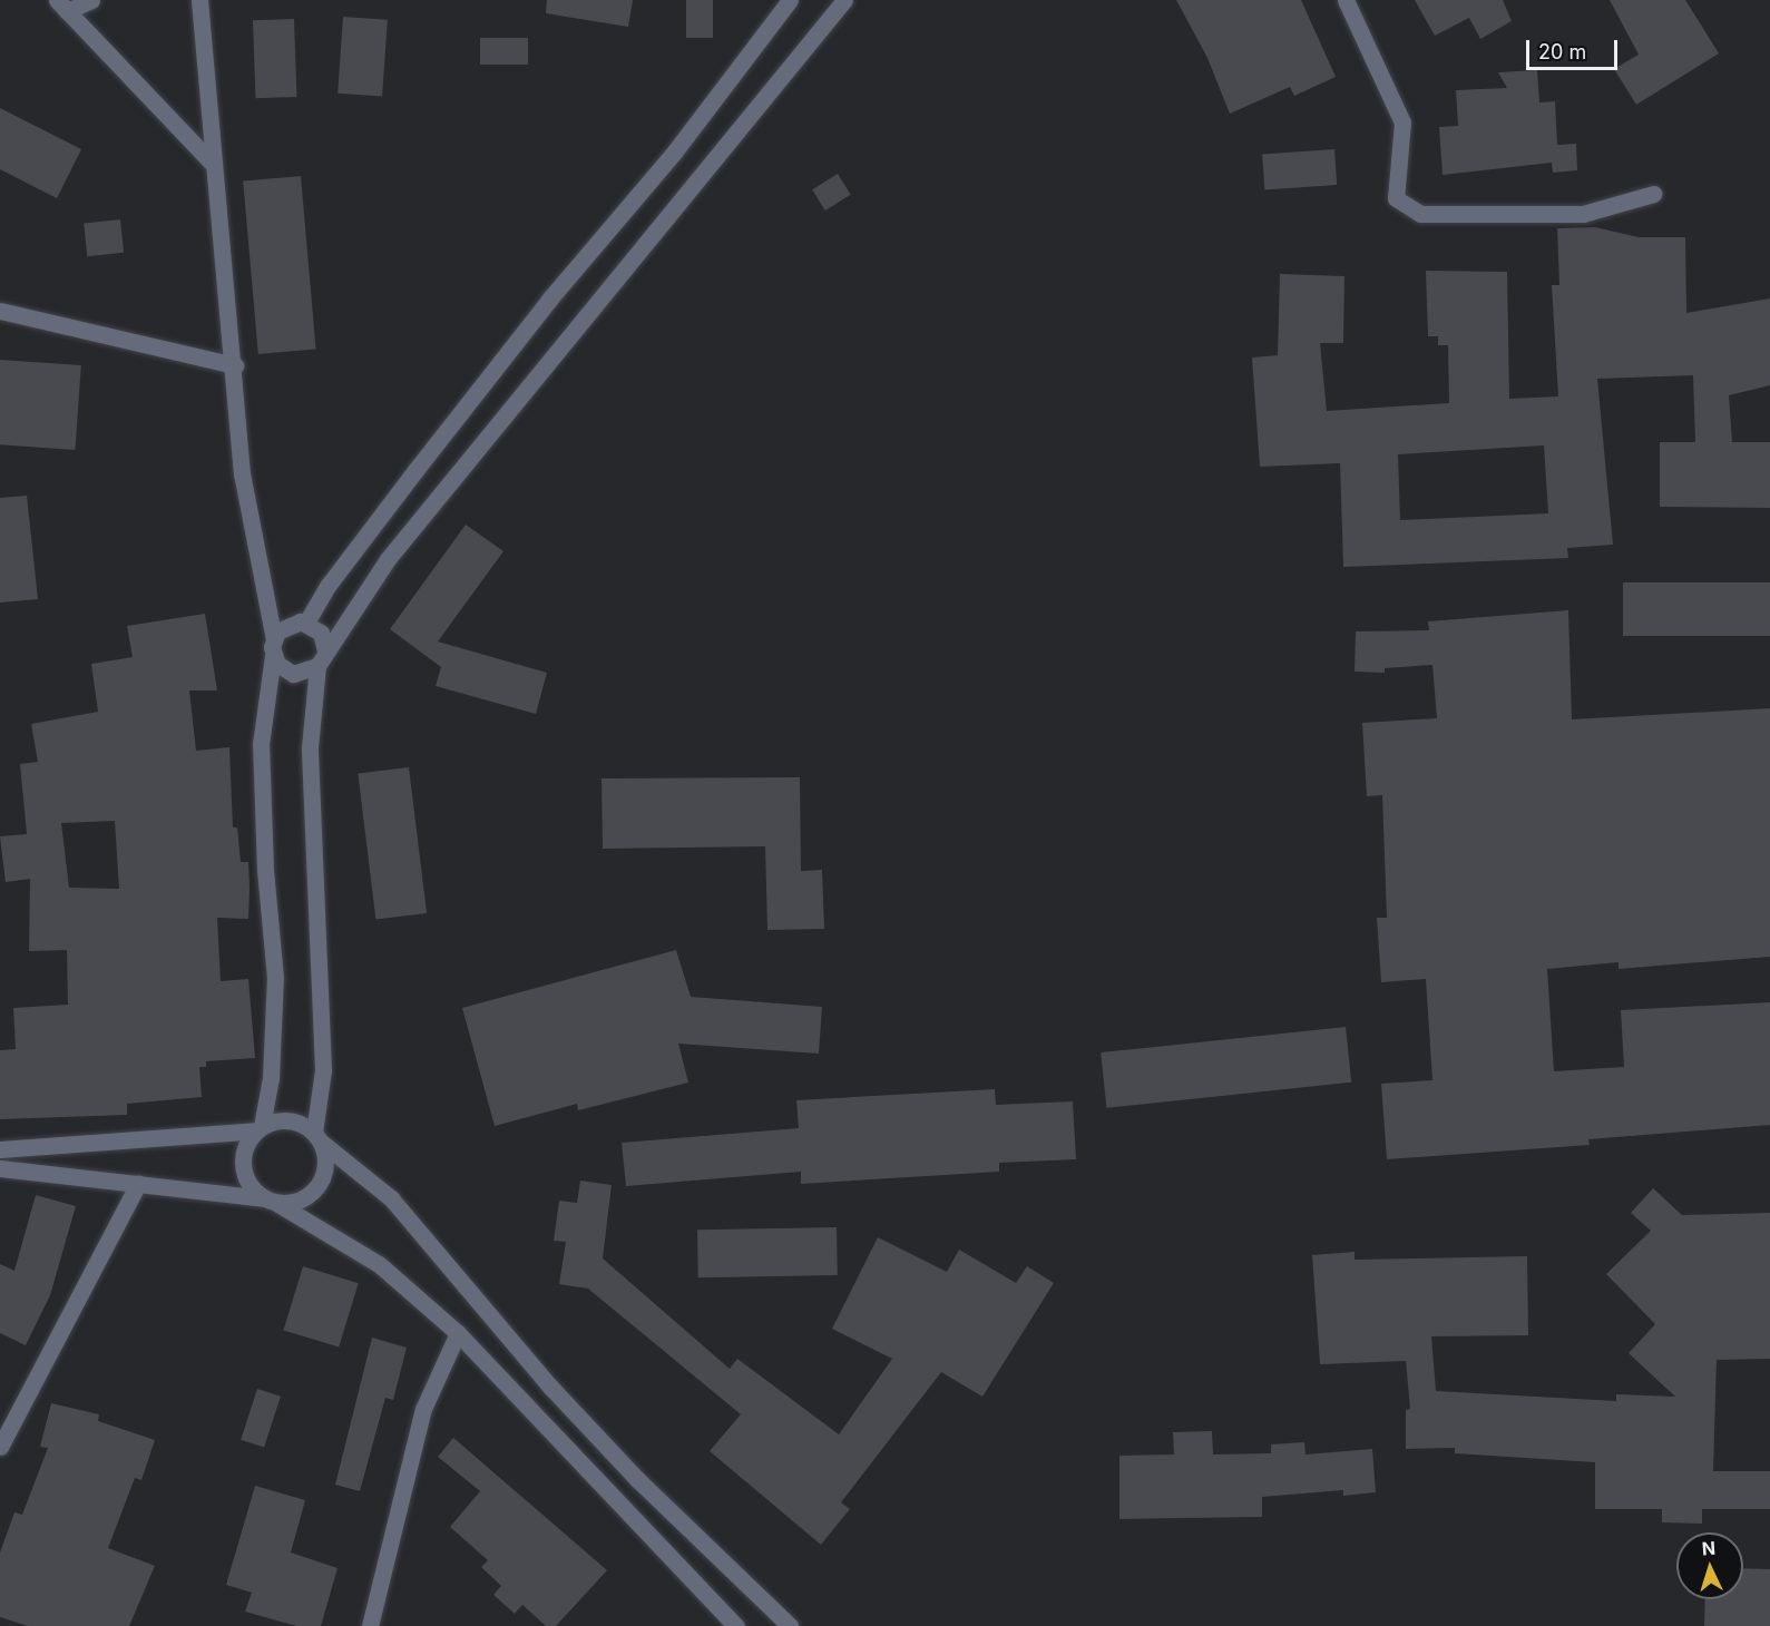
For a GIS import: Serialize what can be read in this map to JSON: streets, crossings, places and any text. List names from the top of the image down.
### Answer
{
  "scale_bar": "20 m",
  "north": "top"
}
